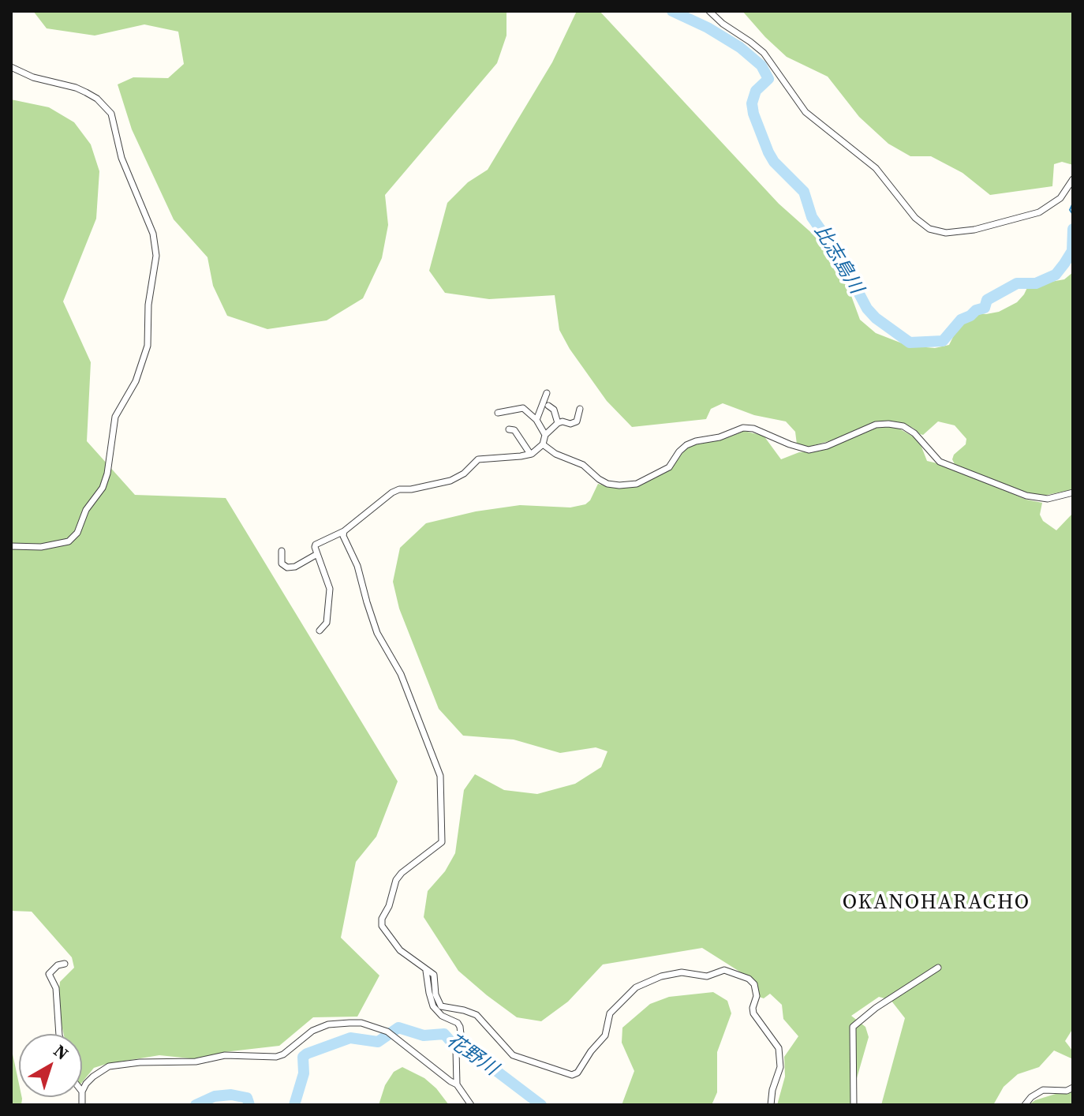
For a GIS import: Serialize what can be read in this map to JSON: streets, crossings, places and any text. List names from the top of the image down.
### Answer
{
  "districts": ["OKANOHARACHO"],
  "water": ["比志島川", "花野川"],
  "north": "top right"
}
